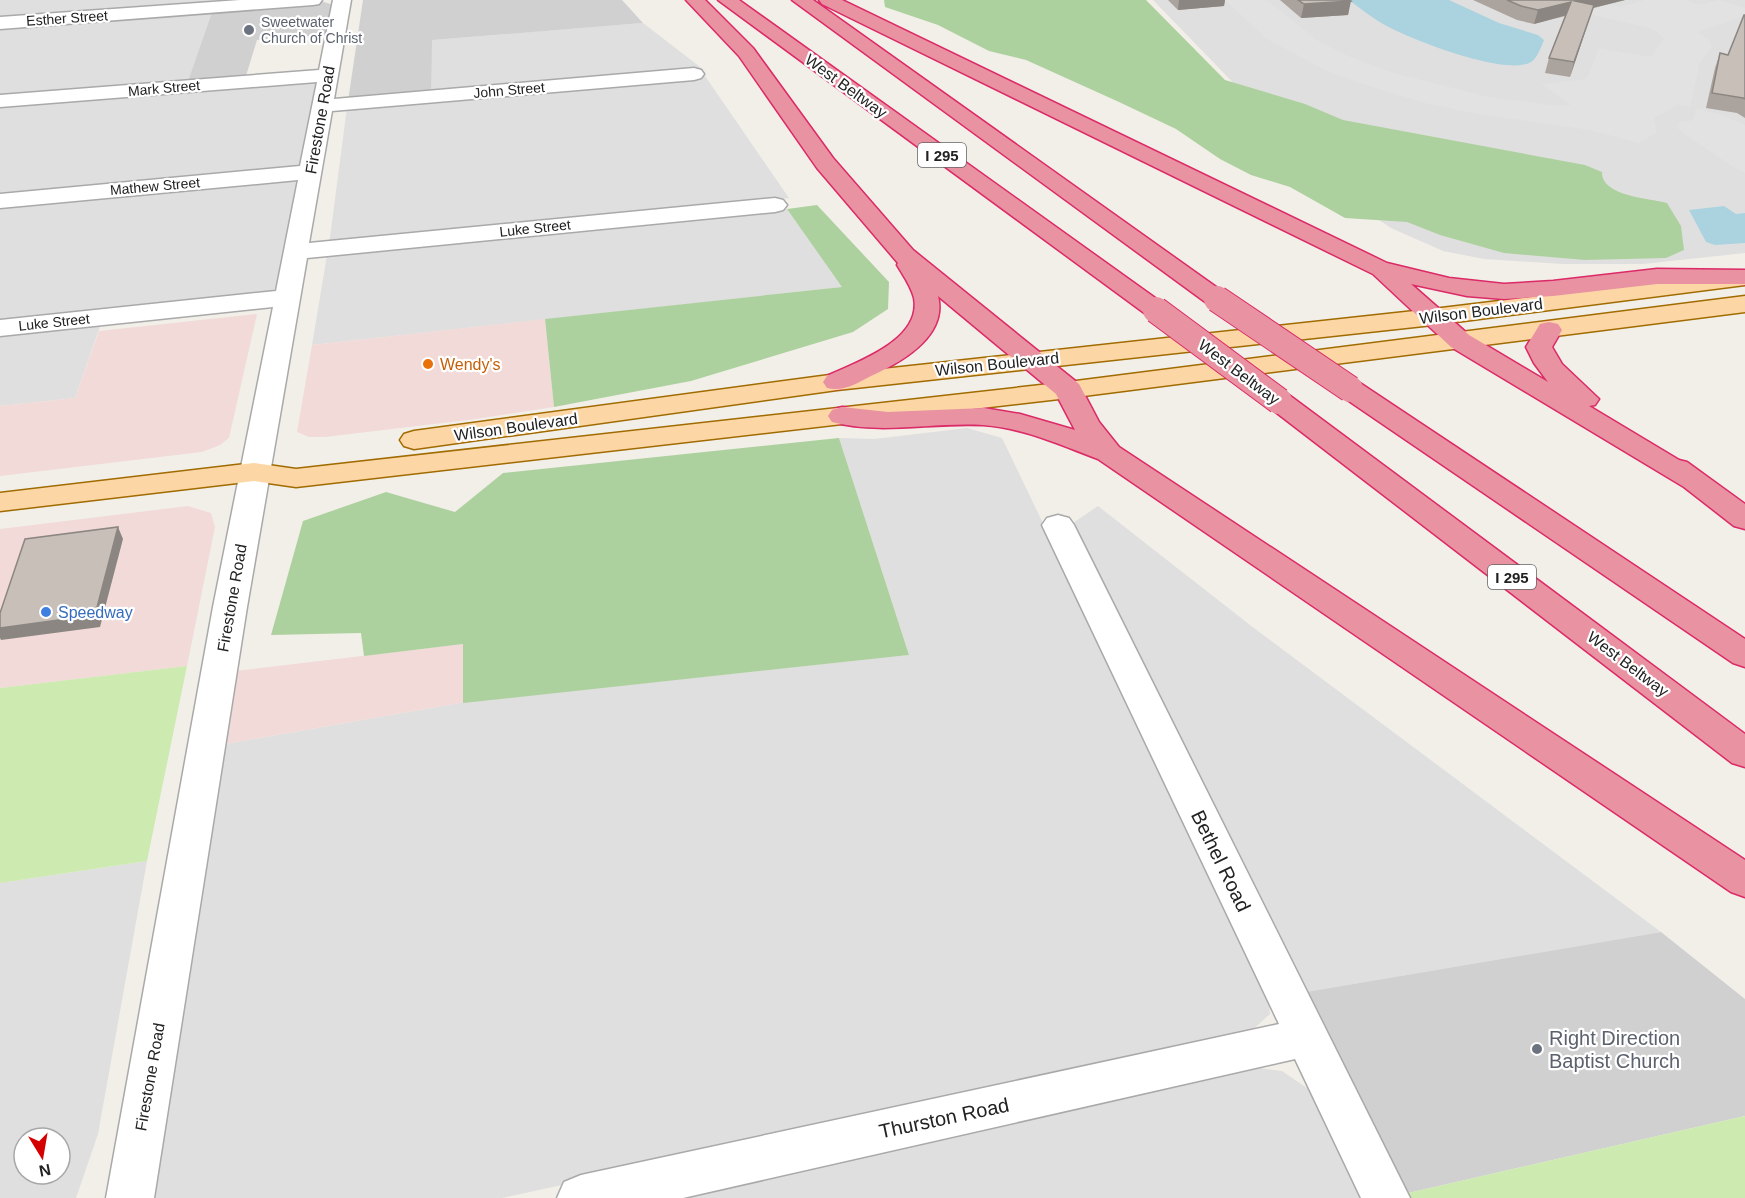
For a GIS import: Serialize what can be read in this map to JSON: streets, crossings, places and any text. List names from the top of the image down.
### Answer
{
  "streets": {
    "highway": ["West Beltway", "I 295"],
    "main road": ["Wilson Boulevard"],
    "street": [
      "Esther Street",
      "Mark Street",
      "John Street",
      "Firestone Road",
      "Mathew Street",
      "Luke Street",
      "Bethel Road",
      "Thurston Road"
    ]
  },
  "crossings": [
    ["Mark Street", "Firestone Road"],
    ["John Street", "Firestone Road"],
    ["Firestone Road", "Mathew Street"],
    ["Firestone Road", "Luke Street"],
    ["Firestone Road", "Wilson Boulevard"],
    ["Bethel Road", "Thurston Road"]
  ],
  "places": [
    "Sweetwater Church of Christ",
    "Wendy's",
    "Speedway",
    "Right Direction Baptist Church"
  ],
  "north": "bottom"
}
